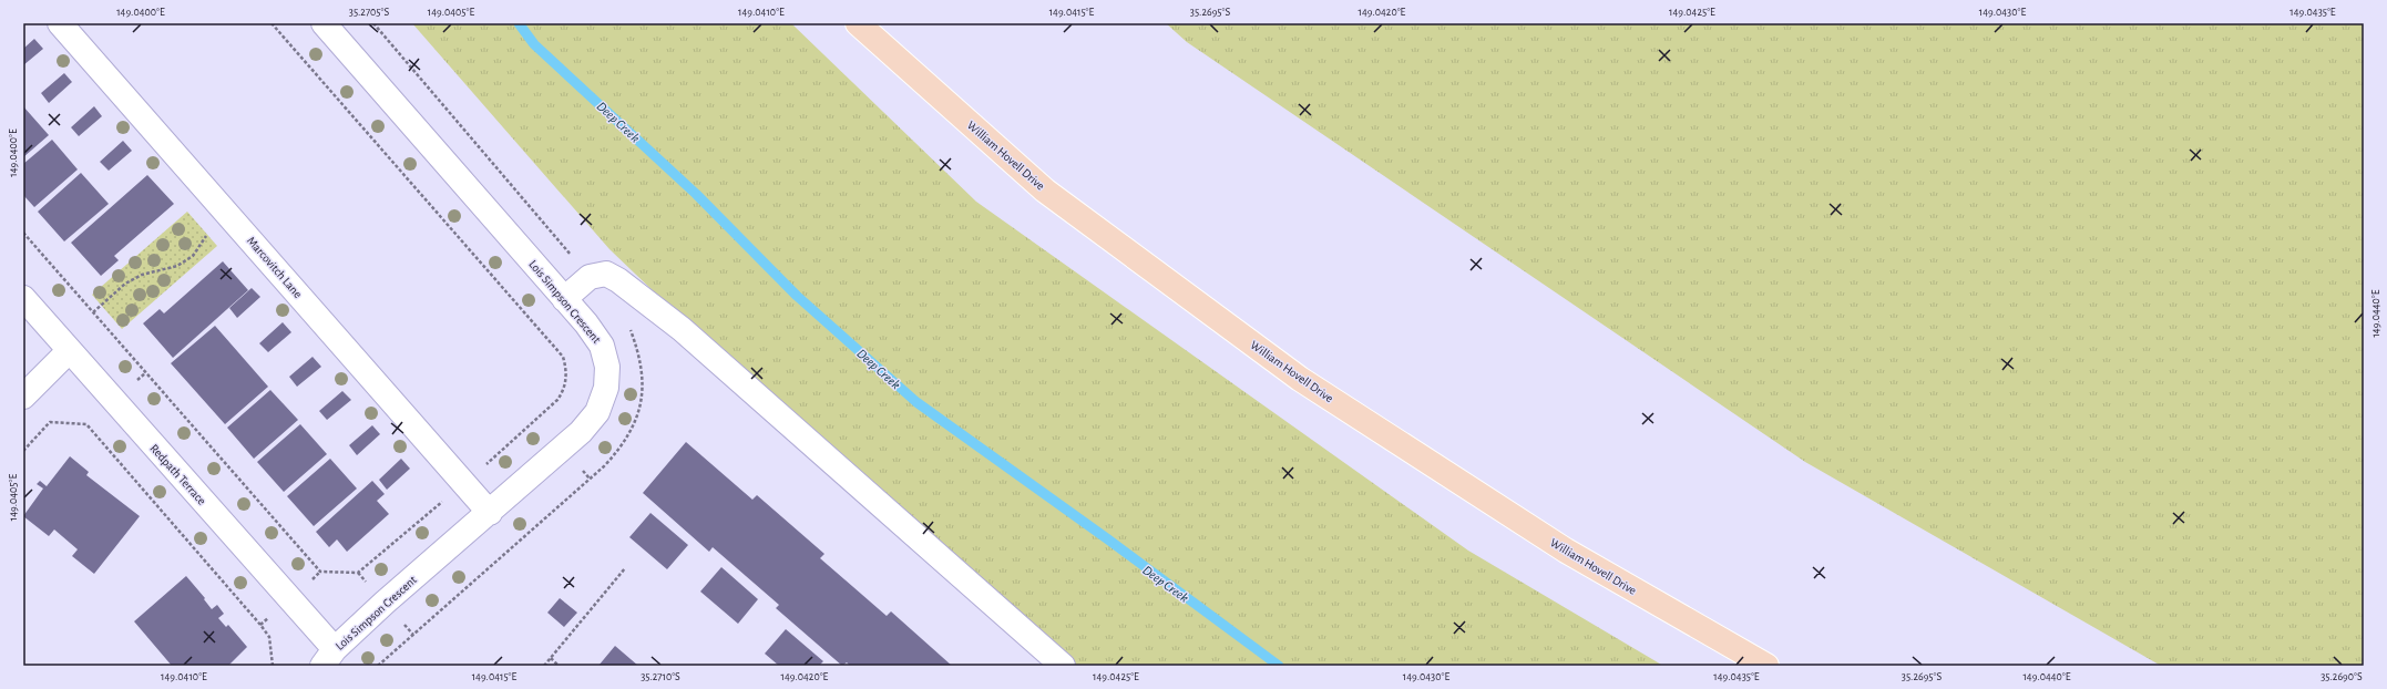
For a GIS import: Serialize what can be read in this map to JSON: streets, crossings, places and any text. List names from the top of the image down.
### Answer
{
  "streets": {
    "main road": ["William Hovell Drive"],
    "street": ["Marcovitch Lane", "Lois Simpson Crescent", "Redpath Terrace"]
  },
  "crossings": [
    ["Marcovitch Lane", "Lois Simpson Crescent"],
    ["Lois Simpson Crescent", "Redpath Terrace"]
  ],
  "water": ["Deep Creek"],
  "coordinates": [
    "149.0400°E",
    "35.2705°S",
    "149.0405°E",
    "149.0410°E",
    "149.0415°E",
    "35.2695°S",
    "149.0420°E",
    "149.0425°E",
    "149.0430°E",
    "149.0435°E",
    "149.0440°E",
    "35.2710°S",
    "35.2690°S"
  ]
}
